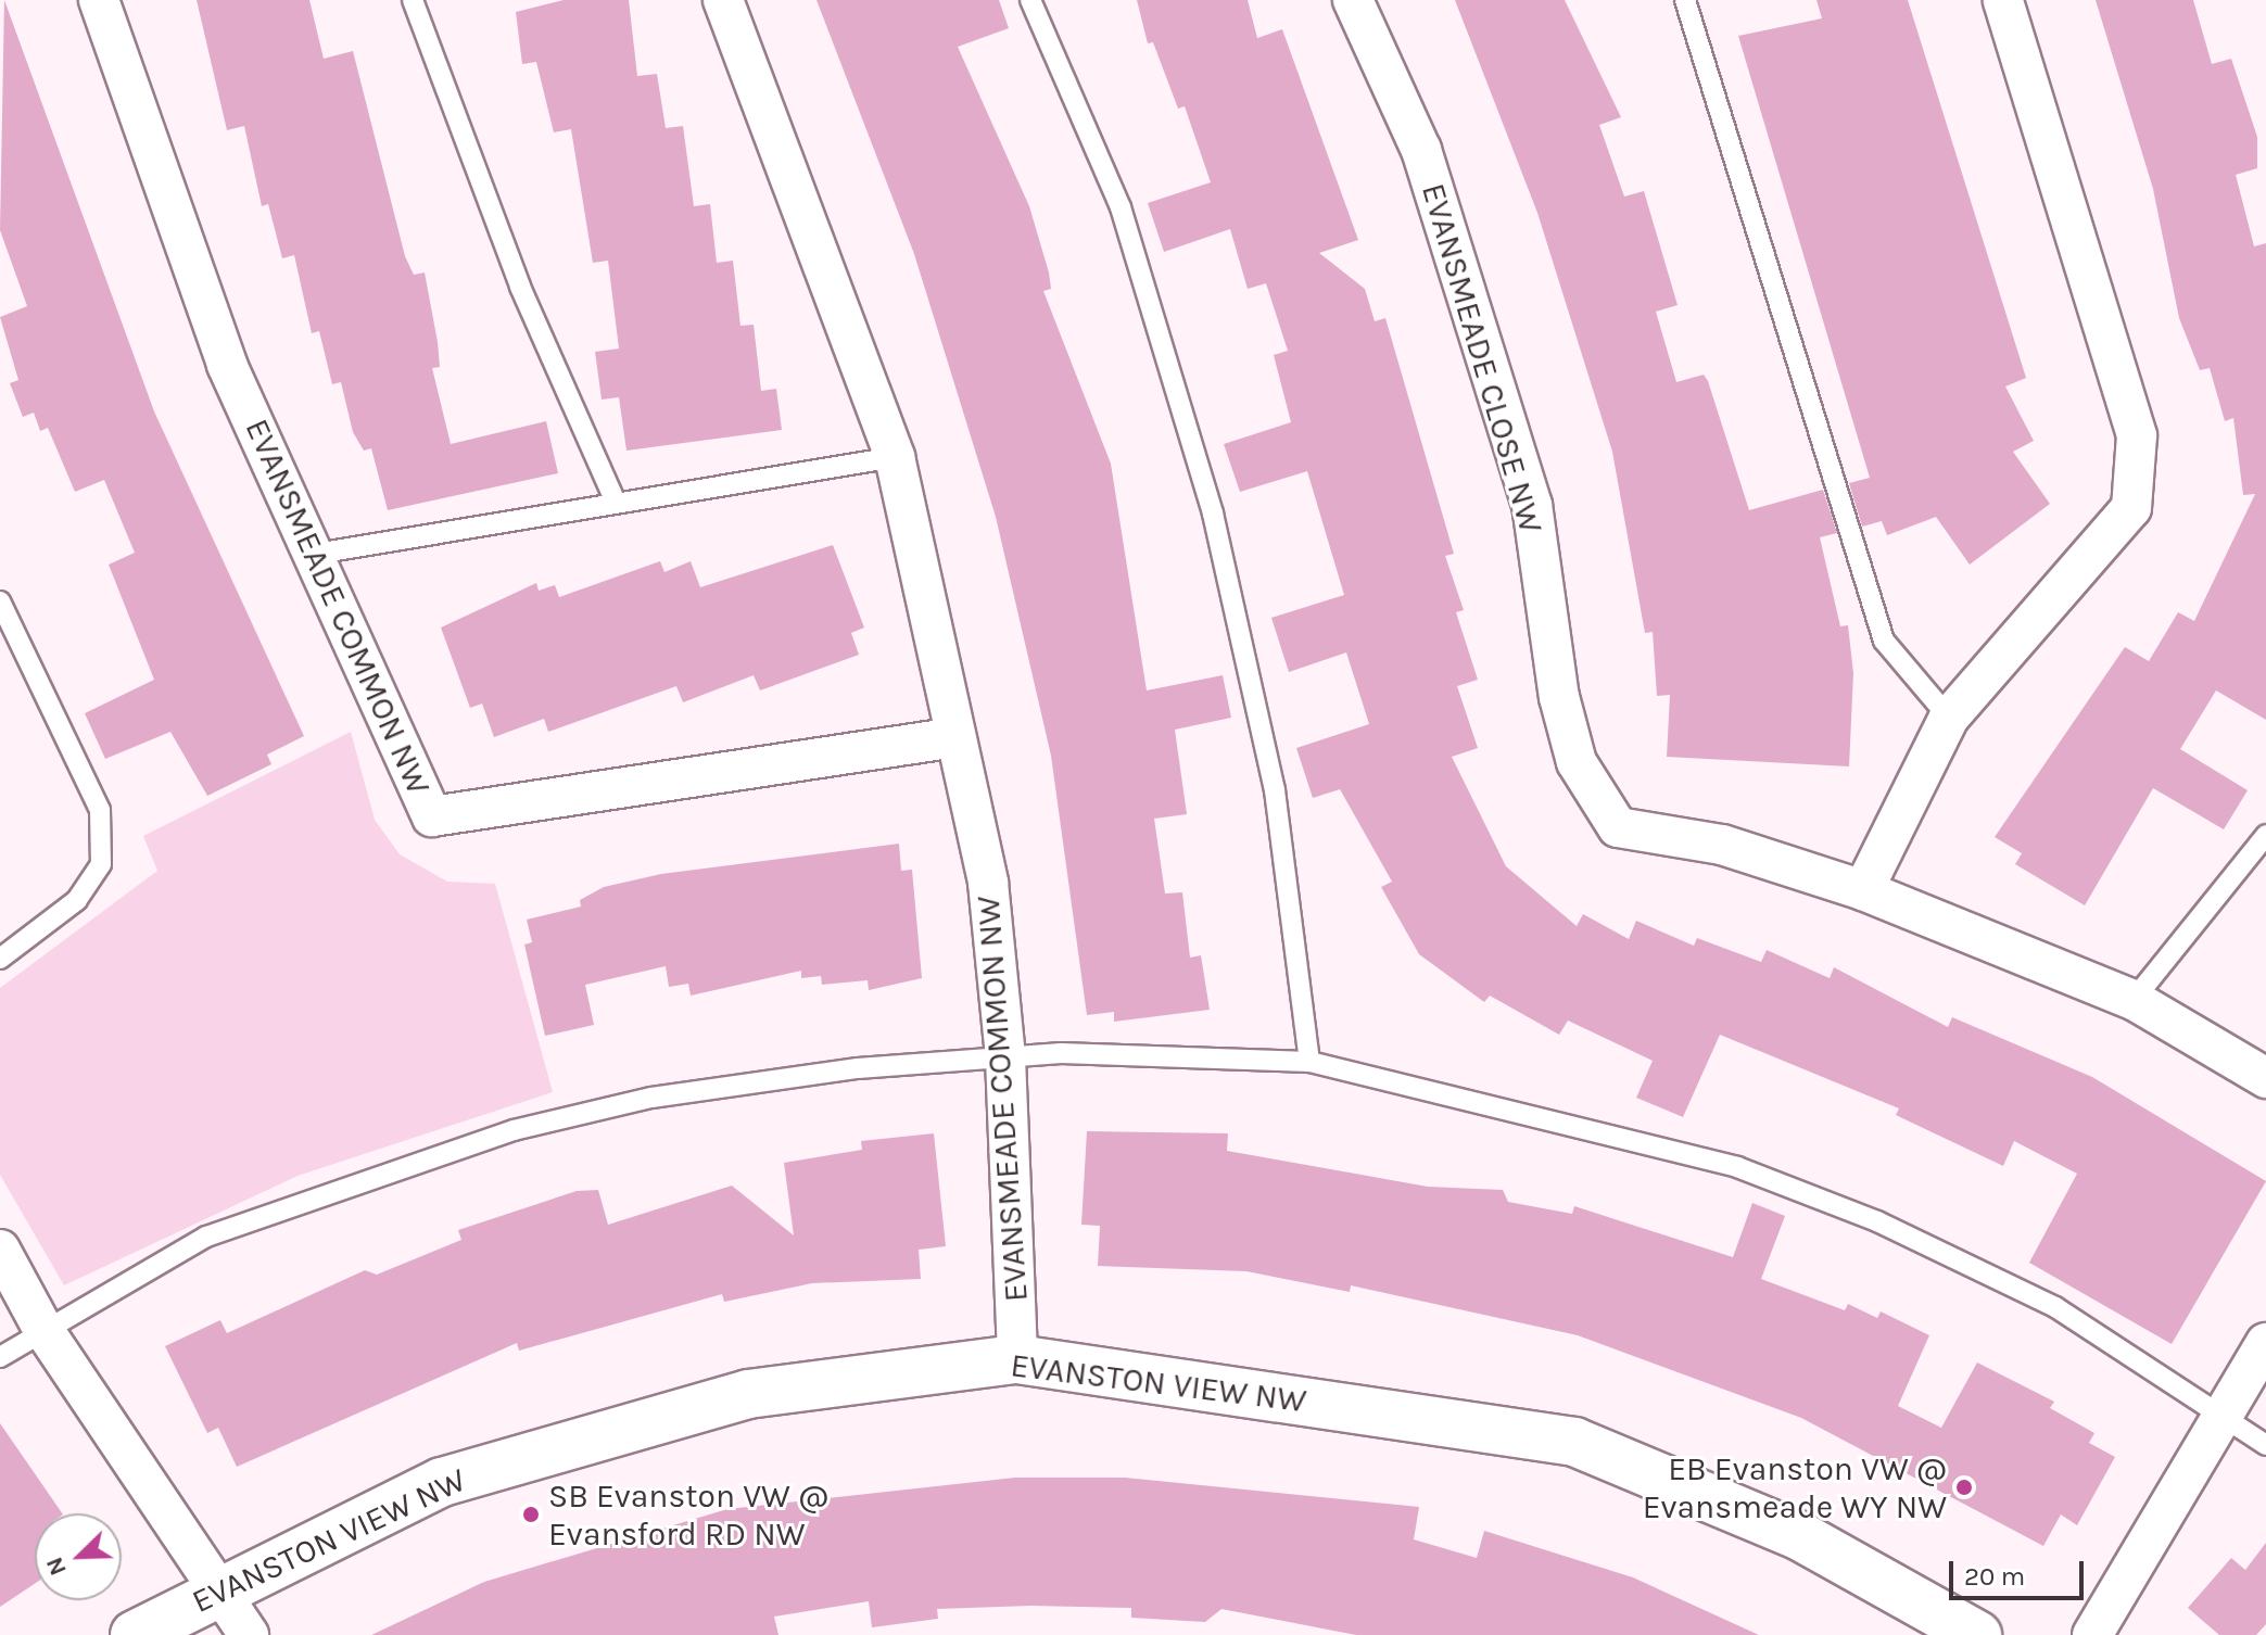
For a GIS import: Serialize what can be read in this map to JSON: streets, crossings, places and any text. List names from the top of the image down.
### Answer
{
  "streets": {
    "street": ["EVANSMEADE CLOSE NW", "EVANSMEADE COMMON NW", "EVANSTON VIEW NW"]
  },
  "crossings": [
    ["EVANSMEADE COMMON NW", "EVANSTON VIEW NW"]
  ],
  "places": ["EB Evanston VW @ Evansmeade WY NW", "SB Evanston VW @ Evansford RD NW"],
  "scale_bar": "20 m",
  "north": "bottom left"
}
